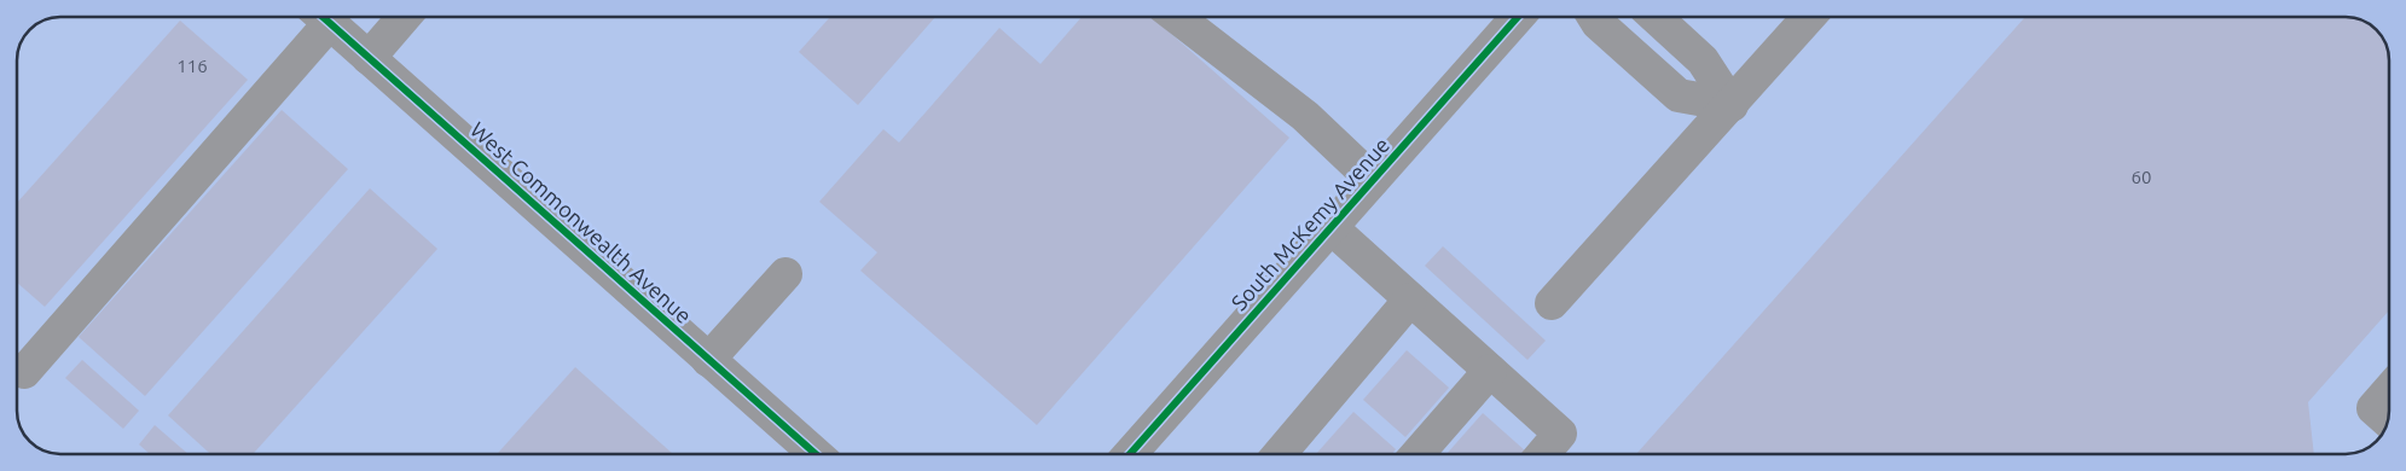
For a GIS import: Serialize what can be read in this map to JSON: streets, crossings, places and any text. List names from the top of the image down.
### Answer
{
  "streets": {
    "street": ["West Commonwealth Avenue", "South McKemy Avenue"]
  },
  "house_numbers": ["116", "60"]
}
